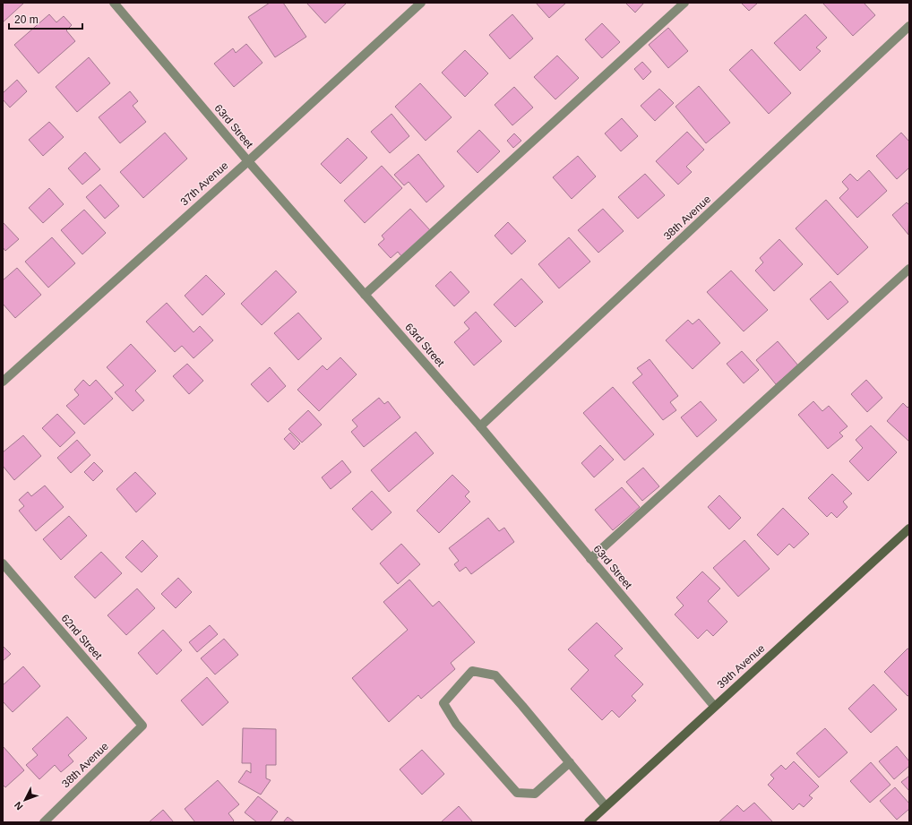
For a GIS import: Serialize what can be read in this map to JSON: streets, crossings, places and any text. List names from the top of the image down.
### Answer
{
  "streets": {
    "main road": ["39th Avenue"],
    "street": [
      "63rd Street",
      "37th Avenue",
      "38th Avenue",
      "62nd Street"
    ]
  },
  "crossings": [
    ["63rd Street", "37th Avenue"],
    ["63rd Street", "38th Avenue"],
    ["63rd Street", "39th Avenue"],
    ["38th Avenue", "62nd Street"]
  ],
  "scale_bar": "20 m",
  "north": "bottom left"
}
